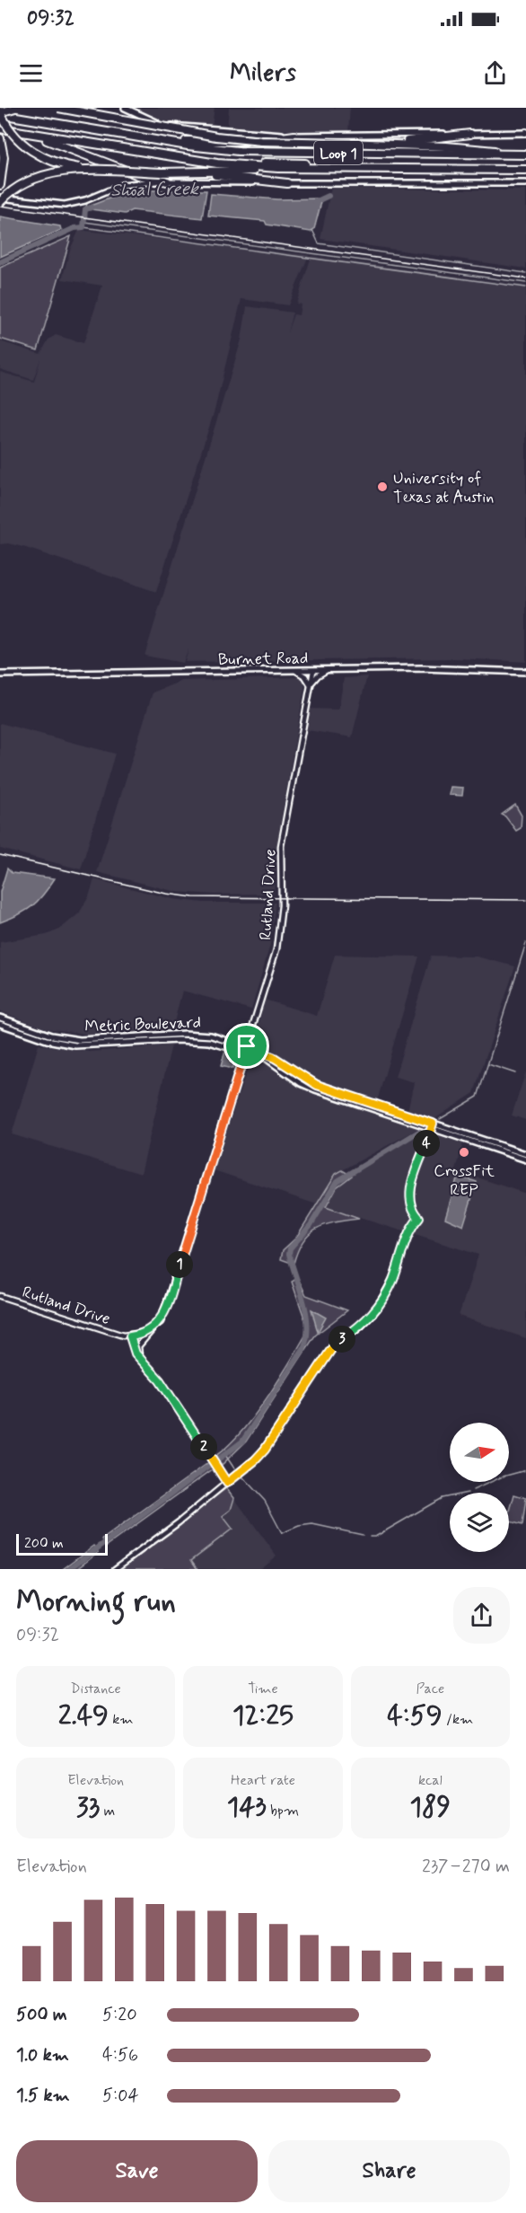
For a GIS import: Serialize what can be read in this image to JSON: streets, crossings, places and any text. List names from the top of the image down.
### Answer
{
  "streets": {
    "highway": ["Loop 1"],
    "main road": ["Burnet Road", "Metric Boulevard"],
    "street": ["Rutland Drive"]
  },
  "crossings": [
    ["Burnet Road", "Rutland Drive"],
    ["Rutland Drive", "Metric Boulevard"]
  ],
  "water": ["Shoal Creek"],
  "places": ["University of Texas at Austin", "CrossFit REP"],
  "scale_bar": "200 m",
  "north": "right",
  "page": {
    "status": "09:32",
    "header": "Milers",
    "pins": [
      "4",
      "1",
      "3",
      "2"
    ],
    "scale": "200 m",
    "heading": ["Morning run", "09:32"],
    "stats": [
      ["Distance", "2.49 km"],
      ["Time", "12:25"],
      ["Pace", "4:59 /km"],
      ["Elevation", "33 m"],
      ["Heart rate", "143 bpm"],
      ["kcal", "189"]
    ],
    "chart": ["Elevation", "237–270 m"],
    "list": [
      {
        "name": "500 m",
        "note": "5:20"
      },
      {
        "name": "1.0 km",
        "note": "4:56"
      },
      {
        "name": "1.5 km",
        "note": "5:04"
      }
    ],
    "buttons": ["Save", "Share"]
  }
}
